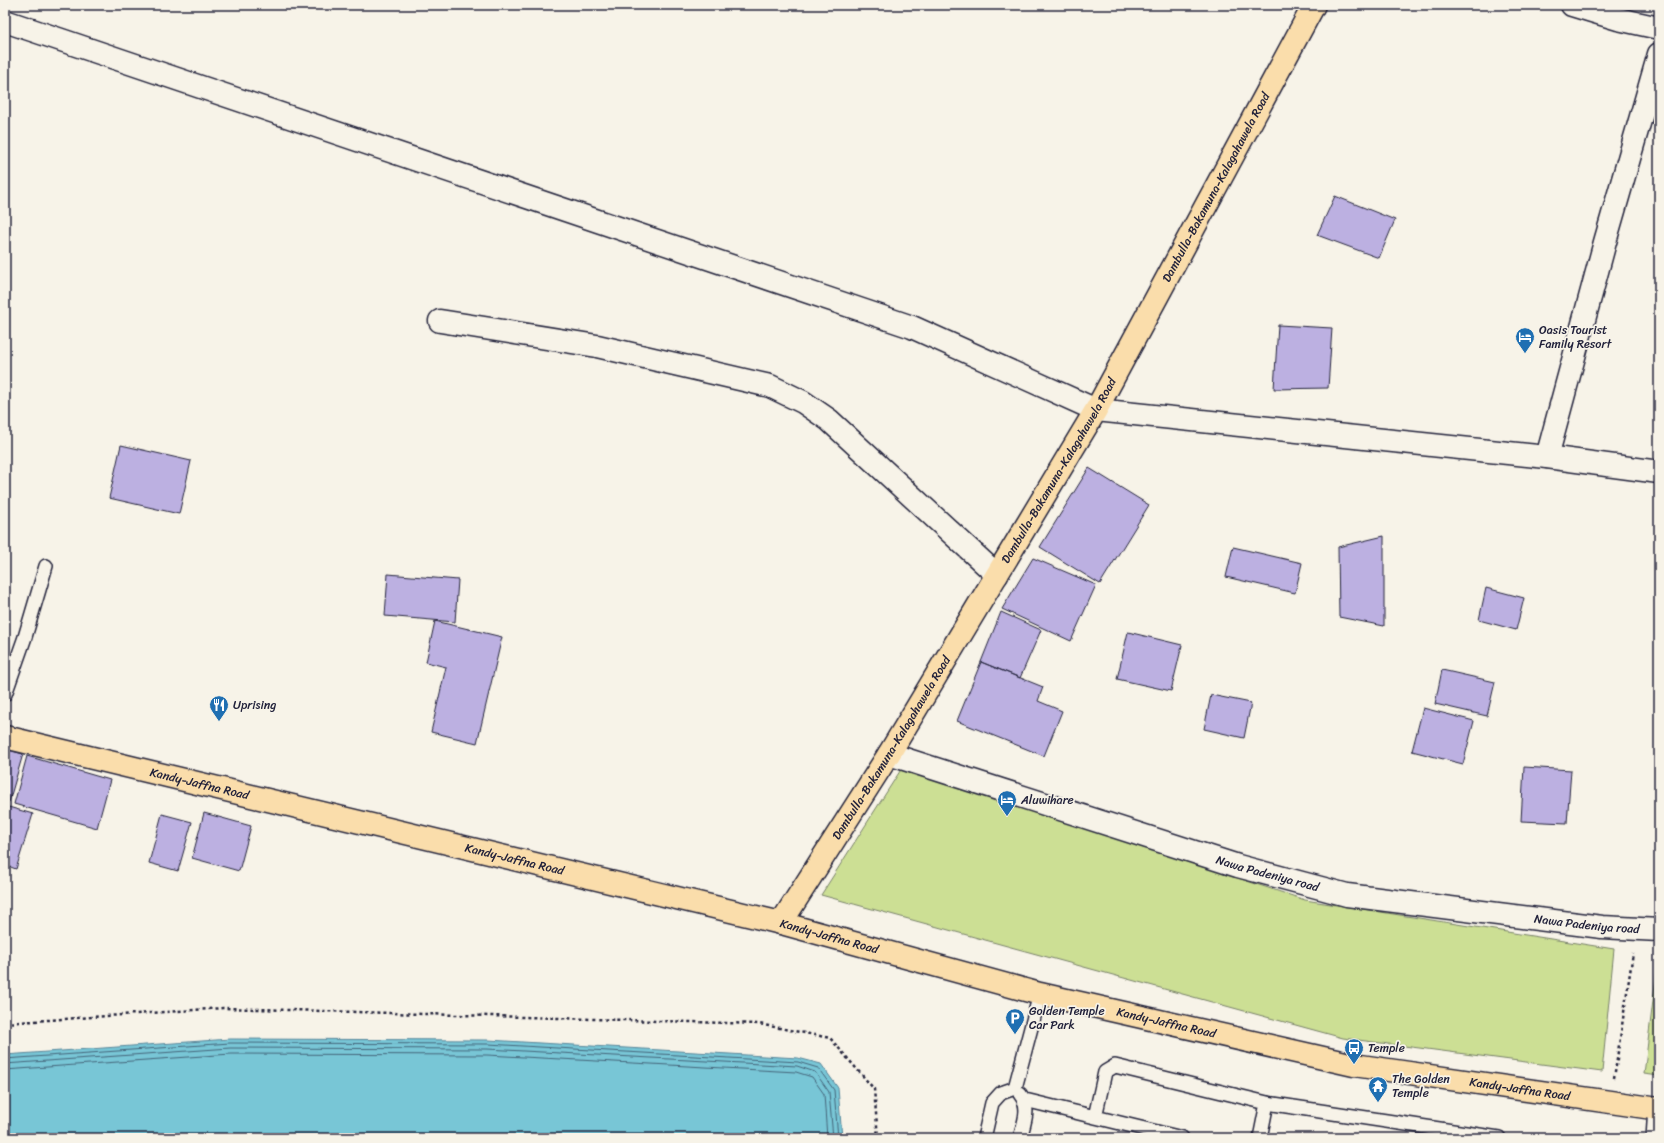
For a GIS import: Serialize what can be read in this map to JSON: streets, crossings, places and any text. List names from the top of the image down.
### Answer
{
  "streets": {
    "main road": ["Dambulla-Bakamuna-Kalagahawela Road", "Kandy-Jaffna Road"],
    "street": ["Nawa Padeniya road"]
  },
  "crossings": [
    ["Dambulla-Bakamuna-Kalagahawela Road", "Kandy-Jaffna Road"],
    ["Dambulla-Bakamuna-Kalagahawela Road", "Nawa Padeniya road"]
  ],
  "places": {
    "hotel": ["Oasis Tourist Family Resort", "Aluwihare"],
    "restaurant": ["Uprising"],
    "parking": ["Golden Temple Car Park"],
    "bus stop": ["Temple"],
    "temple": ["The Golden Temple"]
  }
}
